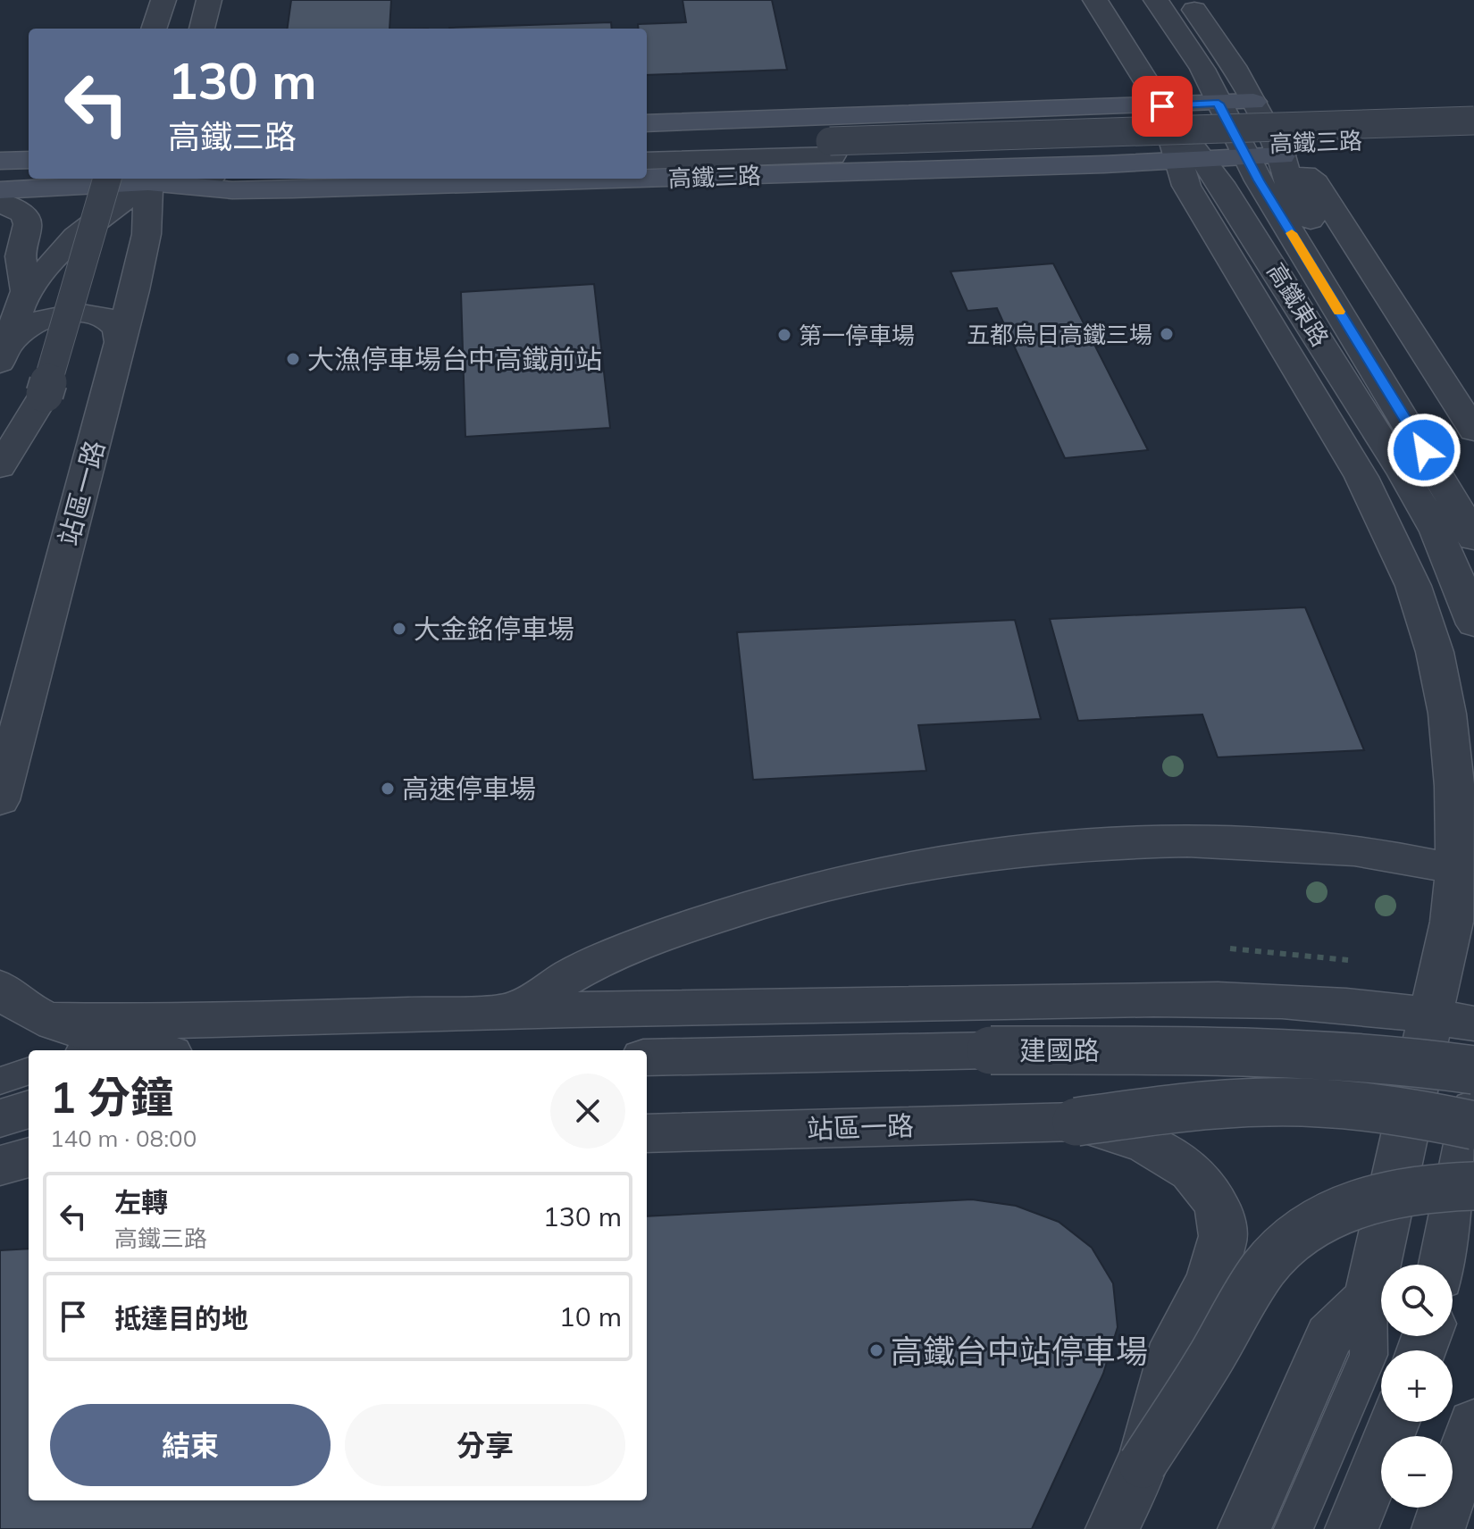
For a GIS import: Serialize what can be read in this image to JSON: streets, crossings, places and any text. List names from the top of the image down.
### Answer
{
  "streets": {
    "street": [
      "高鐵三路",
      "高鐵東路",
      "站區一路",
      "建國路"
    ]
  },
  "crossings": [
    ["高鐵三路", "高鐵東路"],
    ["高鐵三路", "站區一路"]
  ],
  "places": [
    "五都烏日高鐵三場",
    "第一停車場",
    "大漁停車場台中高鐵前站",
    "大金銘停車場",
    "高速停車場",
    "高鐵台中站停車場"
  ],
  "page": {
    "turn": ["130 m", "高鐵三路"],
    "heading": ["1 分鐘", "140 m · 08:00"],
    "list": [
      {
        "name": "左轉",
        "note": "高鐵三路",
        "value": "130 m"
      },
      {
        "name": "抵達目的地",
        "value": "10 m"
      }
    ],
    "map_buttons": ["+", "−"],
    "buttons": ["結束", "分享"]
  }
}
